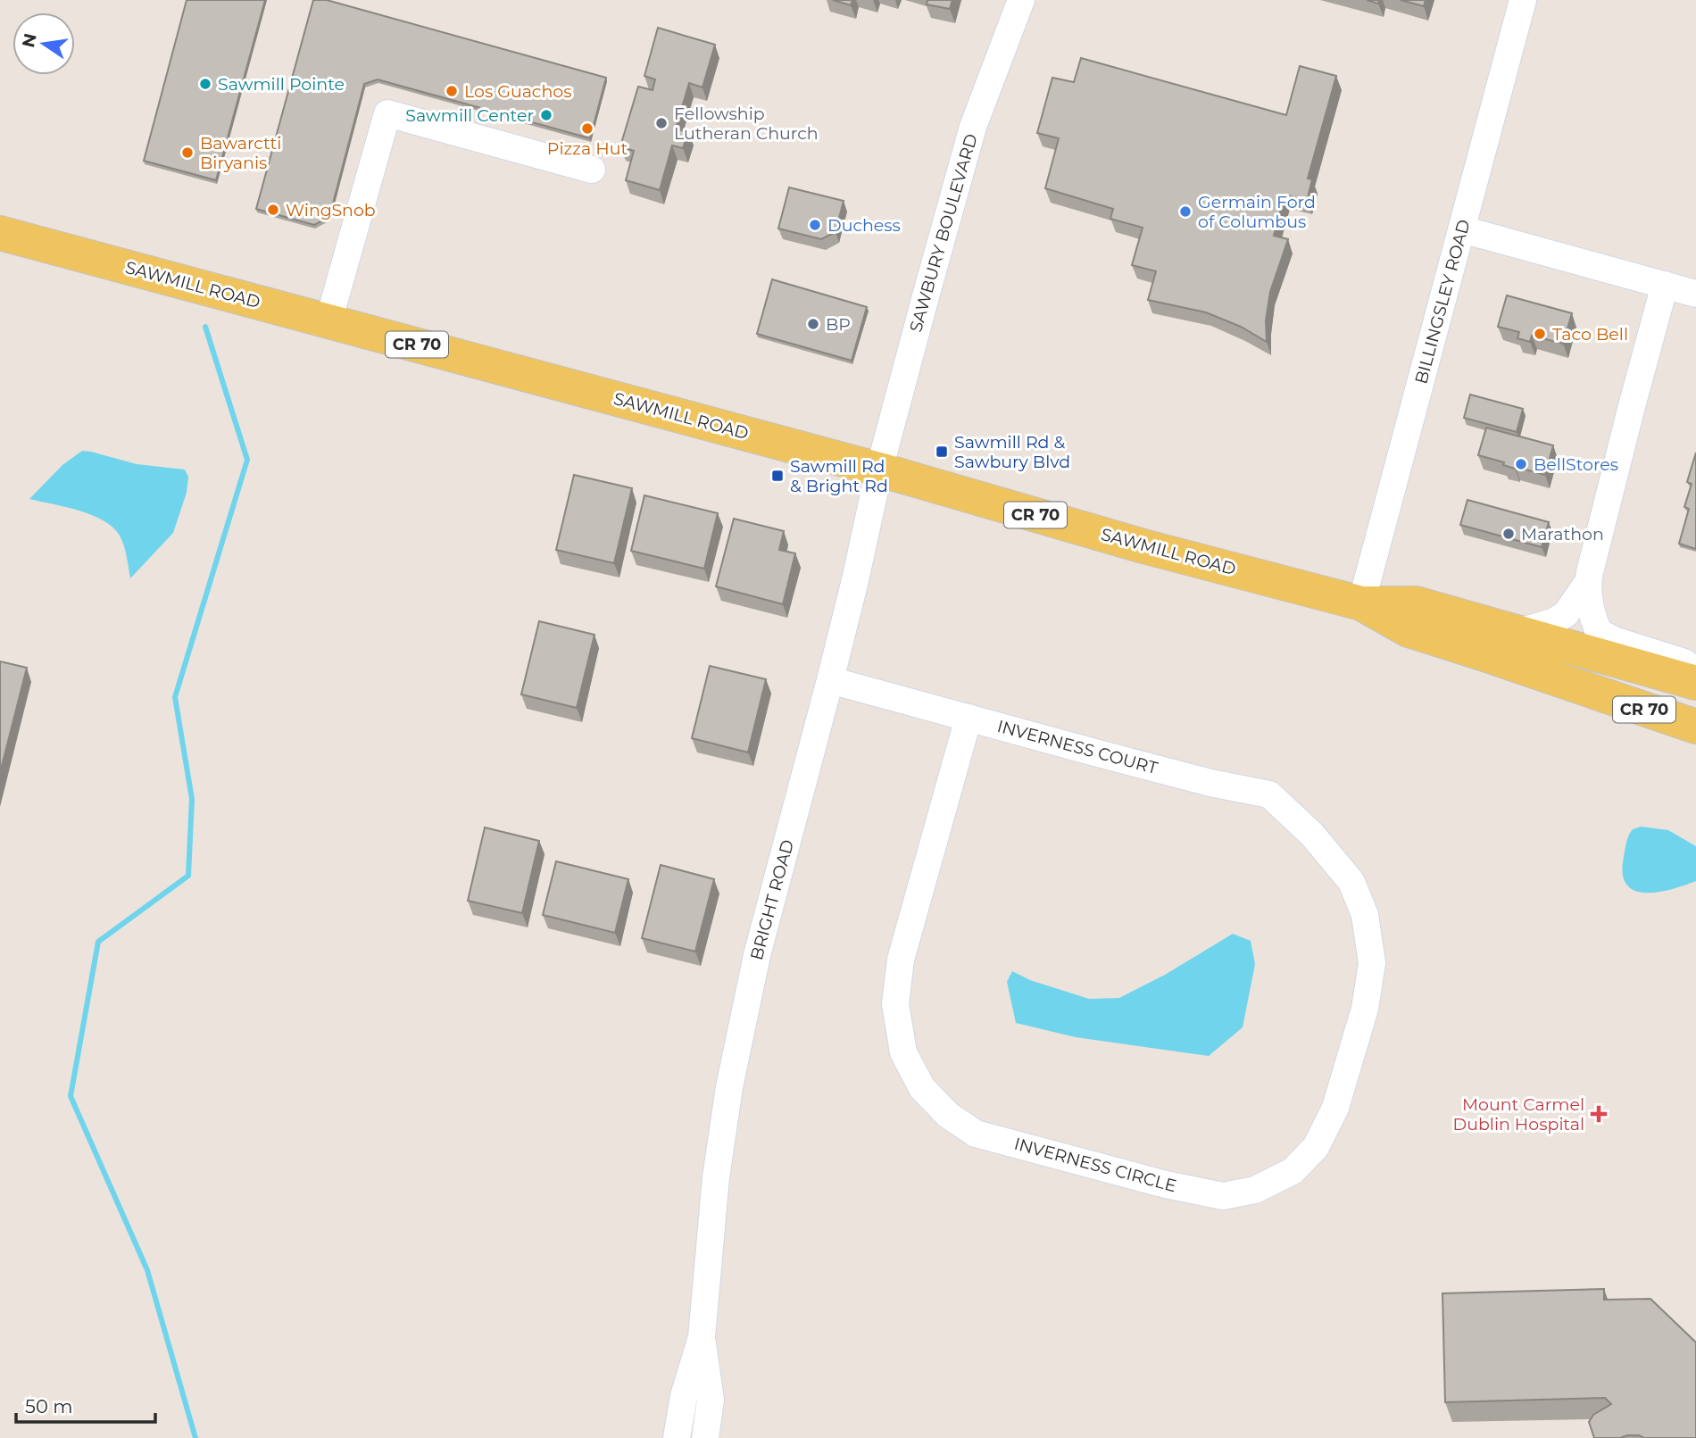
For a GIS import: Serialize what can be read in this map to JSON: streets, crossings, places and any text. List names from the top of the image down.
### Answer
{
  "streets": {
    "main road": ["SAWMILL ROAD", "CR 70"],
    "street": [
      "SAWBURY BOULEVARD",
      "BILLINGSLEY ROAD",
      "INVERNESS COURT",
      "BRIGHT ROAD",
      "INVERNESS CIRCLE"
    ]
  },
  "crossings": [
    ["SAWBURY BOULEVARD", "SAWMILL ROAD"],
    ["SAWBURY BOULEVARD", "BRIGHT ROAD"],
    ["SAWMILL ROAD", "BILLINGSLEY ROAD"],
    ["SAWMILL ROAD", "BRIGHT ROAD"],
    ["INVERNESS COURT", "BRIGHT ROAD"],
    ["INVERNESS COURT", "INVERNESS CIRCLE"]
  ],
  "places": {
    "other": [
      "Sawmill Pointe",
      "Los Guachos",
      "Sawmill Center",
      "Fellowship Lutheran Church",
      "Pizza Hut",
      "Bawarctti Biryanis",
      "WingSnob",
      "Germain Ford of Columbus",
      "Duchess",
      "BP",
      "Taco Bell",
      "BellStores",
      "Marathon"
    ],
    "transit": ["Sawmill Rd & Sawbury Blvd", "Sawmill Rd & Bright Rd"],
    "health": ["Mount Carmel Dublin Hospital"]
  },
  "scale_bar": "50 m",
  "north": "left"
}
